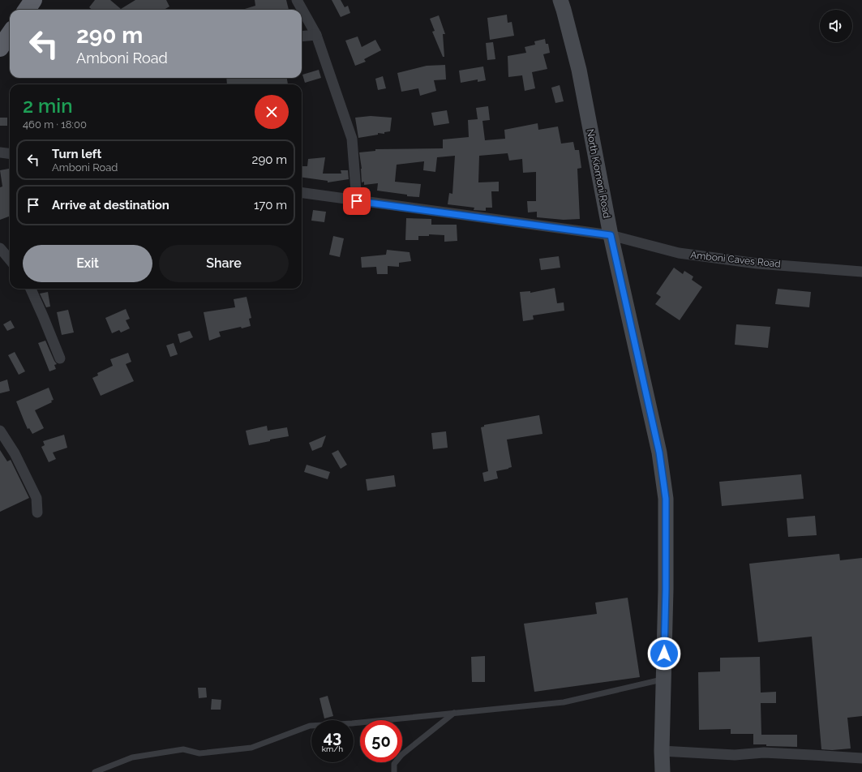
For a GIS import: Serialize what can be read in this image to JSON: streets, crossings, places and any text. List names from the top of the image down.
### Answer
{
  "streets": {
    "main road": ["North Kiomoni Road"],
    "street": ["Amboni Caves Road"]
  },
  "crossings": [
    ["North Kiomoni Road", "Amboni Caves Road"]
  ],
  "page": {
    "turn": ["290 m", "Amboni Road"],
    "heading": ["2 min", "460 m · 18:00"],
    "list": [
      {
        "name": "Turn left",
        "note": "Amboni Road",
        "value": "290 m"
      },
      {
        "name": "Arrive at destination",
        "value": "170 m"
      }
    ],
    "buttons": ["Exit", "Share"],
    "speed": "43 km/h",
    "limit": "50"
  }
}
